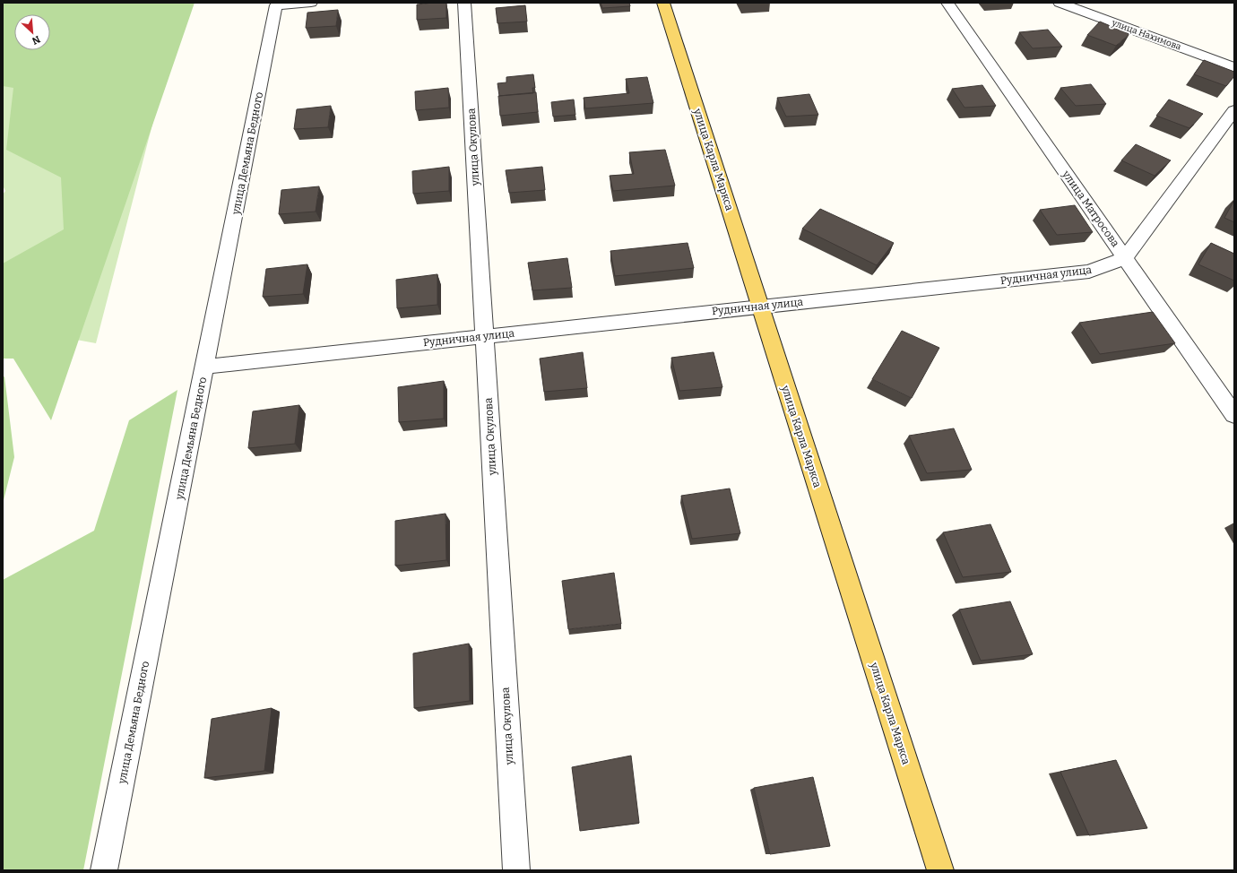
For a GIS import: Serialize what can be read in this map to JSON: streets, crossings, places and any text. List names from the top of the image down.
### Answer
{
  "streets": {
    "main road": ["улица Карла Маркса"],
    "street": [
      "улица Нахимова",
      "улица Окулова",
      "улица Демьяна Бедного",
      "улица Матросова",
      "Рудничная улица"
    ]
  },
  "crossings": [
    ["улица Окулова", "Рудничная улица"],
    ["улица Демьяна Бедного", "Рудничная улица"],
    ["улица Карла Маркса", "Рудничная улица"],
    ["улица Матросова", "Рудничная улица"]
  ],
  "north": "bottom right"
}
